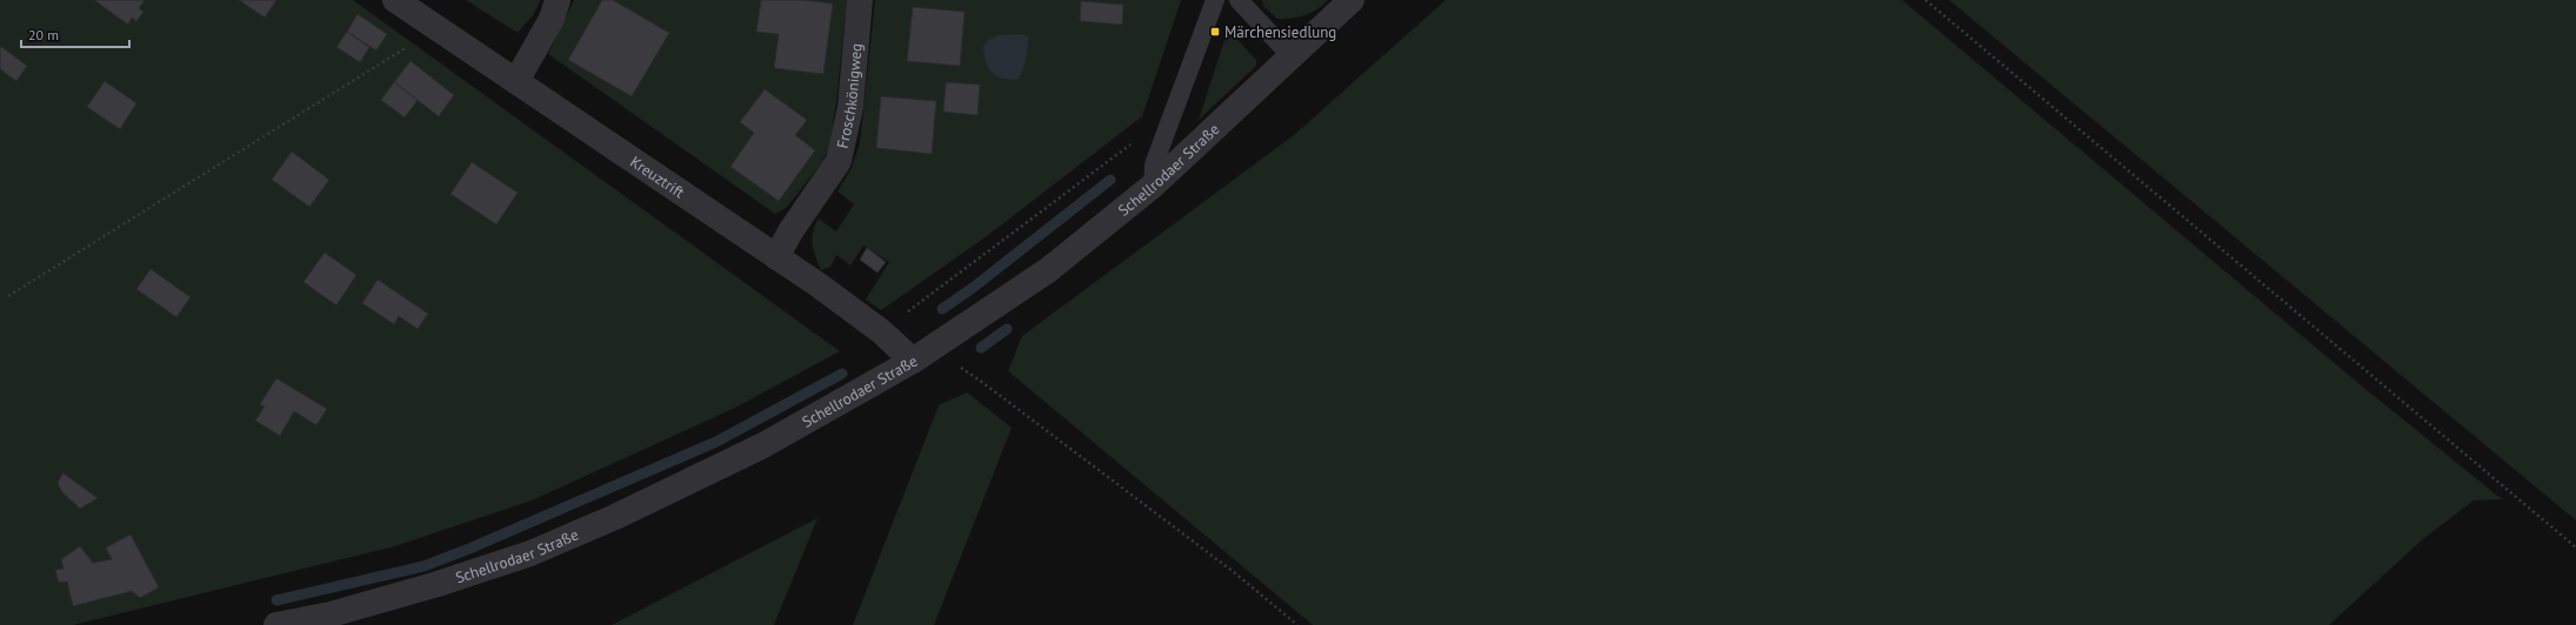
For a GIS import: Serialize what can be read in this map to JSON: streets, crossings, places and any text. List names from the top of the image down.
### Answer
{
  "streets": {
    "street": ["Froschkönigweg", "Schellrodaer Straße", "Kreuztrift"]
  },
  "crossings": [
    ["Froschkönigweg", "Kreuztrift"],
    ["Schellrodaer Straße", "Kreuztrift"]
  ],
  "places": {
    "transit": ["Märchensiedlung"]
  },
  "scale_bar": "20 m"
}
